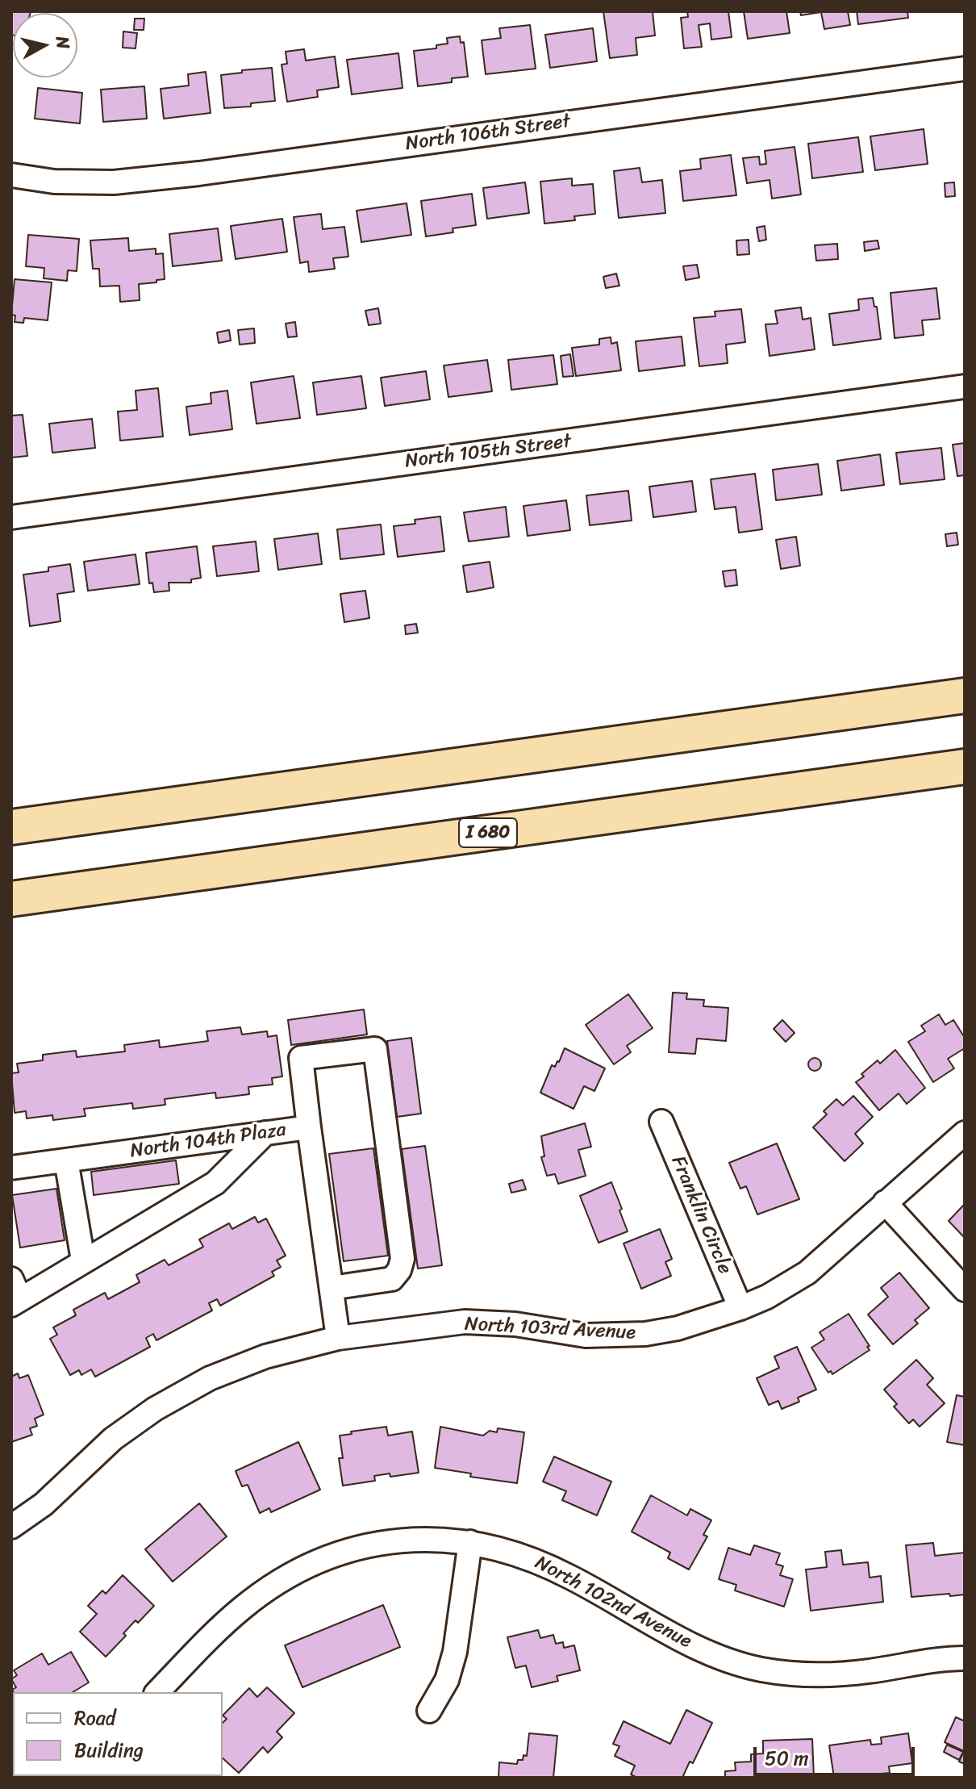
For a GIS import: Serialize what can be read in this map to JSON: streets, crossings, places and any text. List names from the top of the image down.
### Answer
{
  "streets": {
    "highway": ["I 680"],
    "street": [
      "North 106th Street",
      "North 105th Street",
      "North 104th Plaza",
      "Franklin Circle",
      "North 103rd Avenue",
      "North 102nd Avenue"
    ]
  },
  "crossings": [
    ["North 104th Plaza", "North 103rd Avenue"],
    ["Franklin Circle", "North 103rd Avenue"]
  ],
  "legend": ["Road", "Building"],
  "scale_bar": "50 m",
  "north": "right"
}
